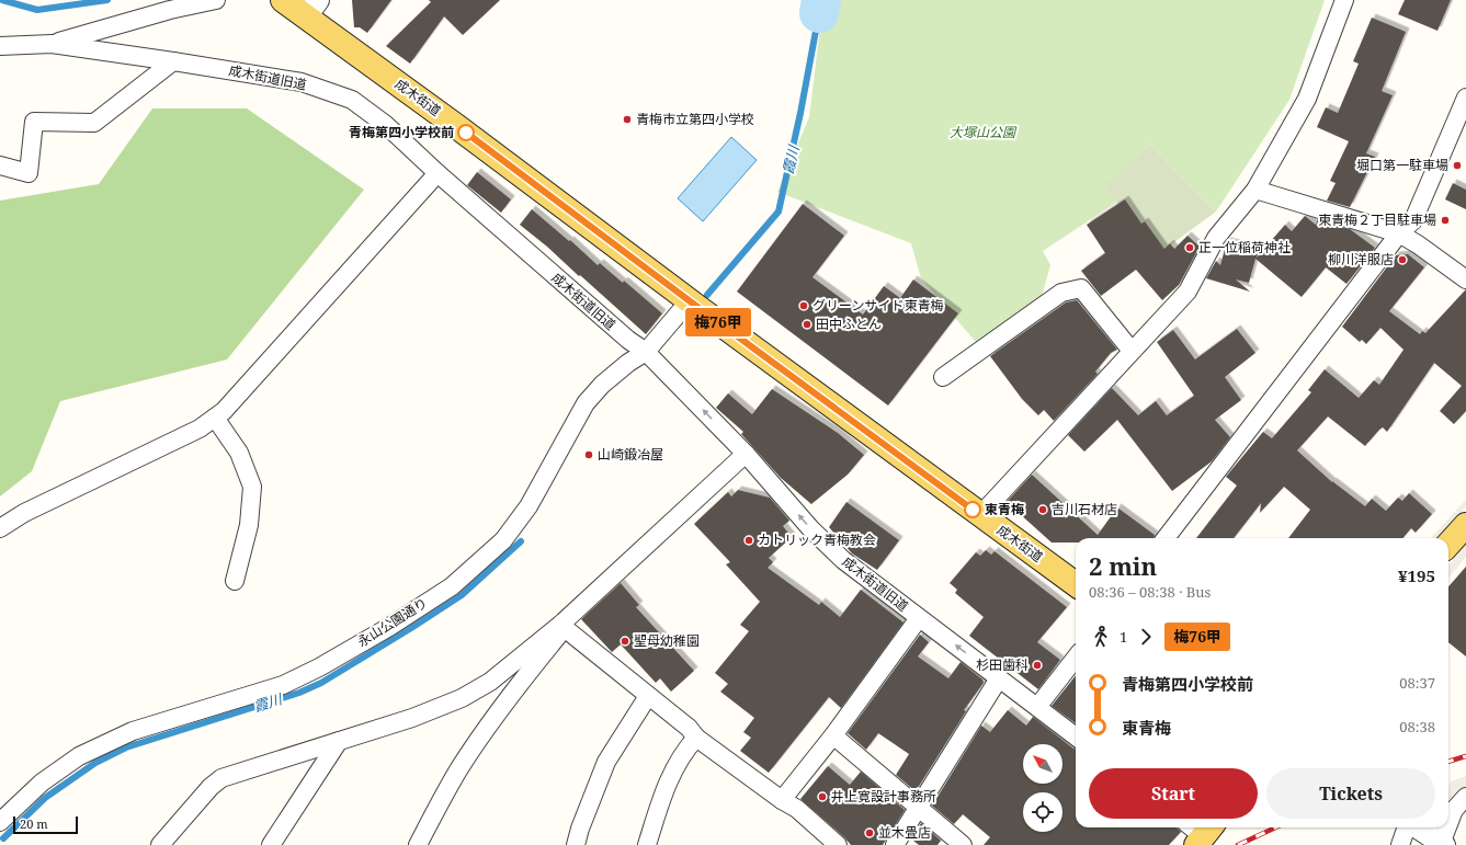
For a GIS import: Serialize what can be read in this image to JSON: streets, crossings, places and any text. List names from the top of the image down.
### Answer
{
  "streets": {
    "main road": ["成木街道"],
    "street": ["成木街道旧道", "永山公園通り"]
  },
  "crossings": [
    ["成木街道旧道", "永山公園通り"],
    ["成木街道", "永山公園通り"]
  ],
  "one_way": ["成木街道旧道"],
  "water": ["霞川"],
  "parks": ["大塚山公園"],
  "places": [
    "青梅市立第四小学校",
    "青梅第四小学校前",
    "堀口第一駐車場",
    "東青梅２丁目駐車場",
    "正一位稲荷神社",
    "柳川洋服店",
    "グリーンサイド東青梅",
    "田中ふとん",
    "山崎鍛冶屋",
    "東青梅",
    "吉川石材店",
    "カトリック青梅教会",
    "聖母幼稚園",
    "杉田歯科",
    "井上寛設計事務所",
    "並木畳店"
  ],
  "lines": ["bus line 梅76甲"],
  "scale_bar": "20 m",
  "north": "top left",
  "page": {
    "on_map": "梅76甲",
    "heading": ["2 min", "08:36 – 08:38 · Bus", "¥195"],
    "legs": ["1", "梅76甲"],
    "list": [
      {
        "name": "青梅第四小学校前",
        "value": "08:37"
      },
      {
        "name": "東青梅",
        "value": "08:38"
      }
    ],
    "buttons": ["Start", "Tickets"],
    "scale": "20 m"
  }
}
